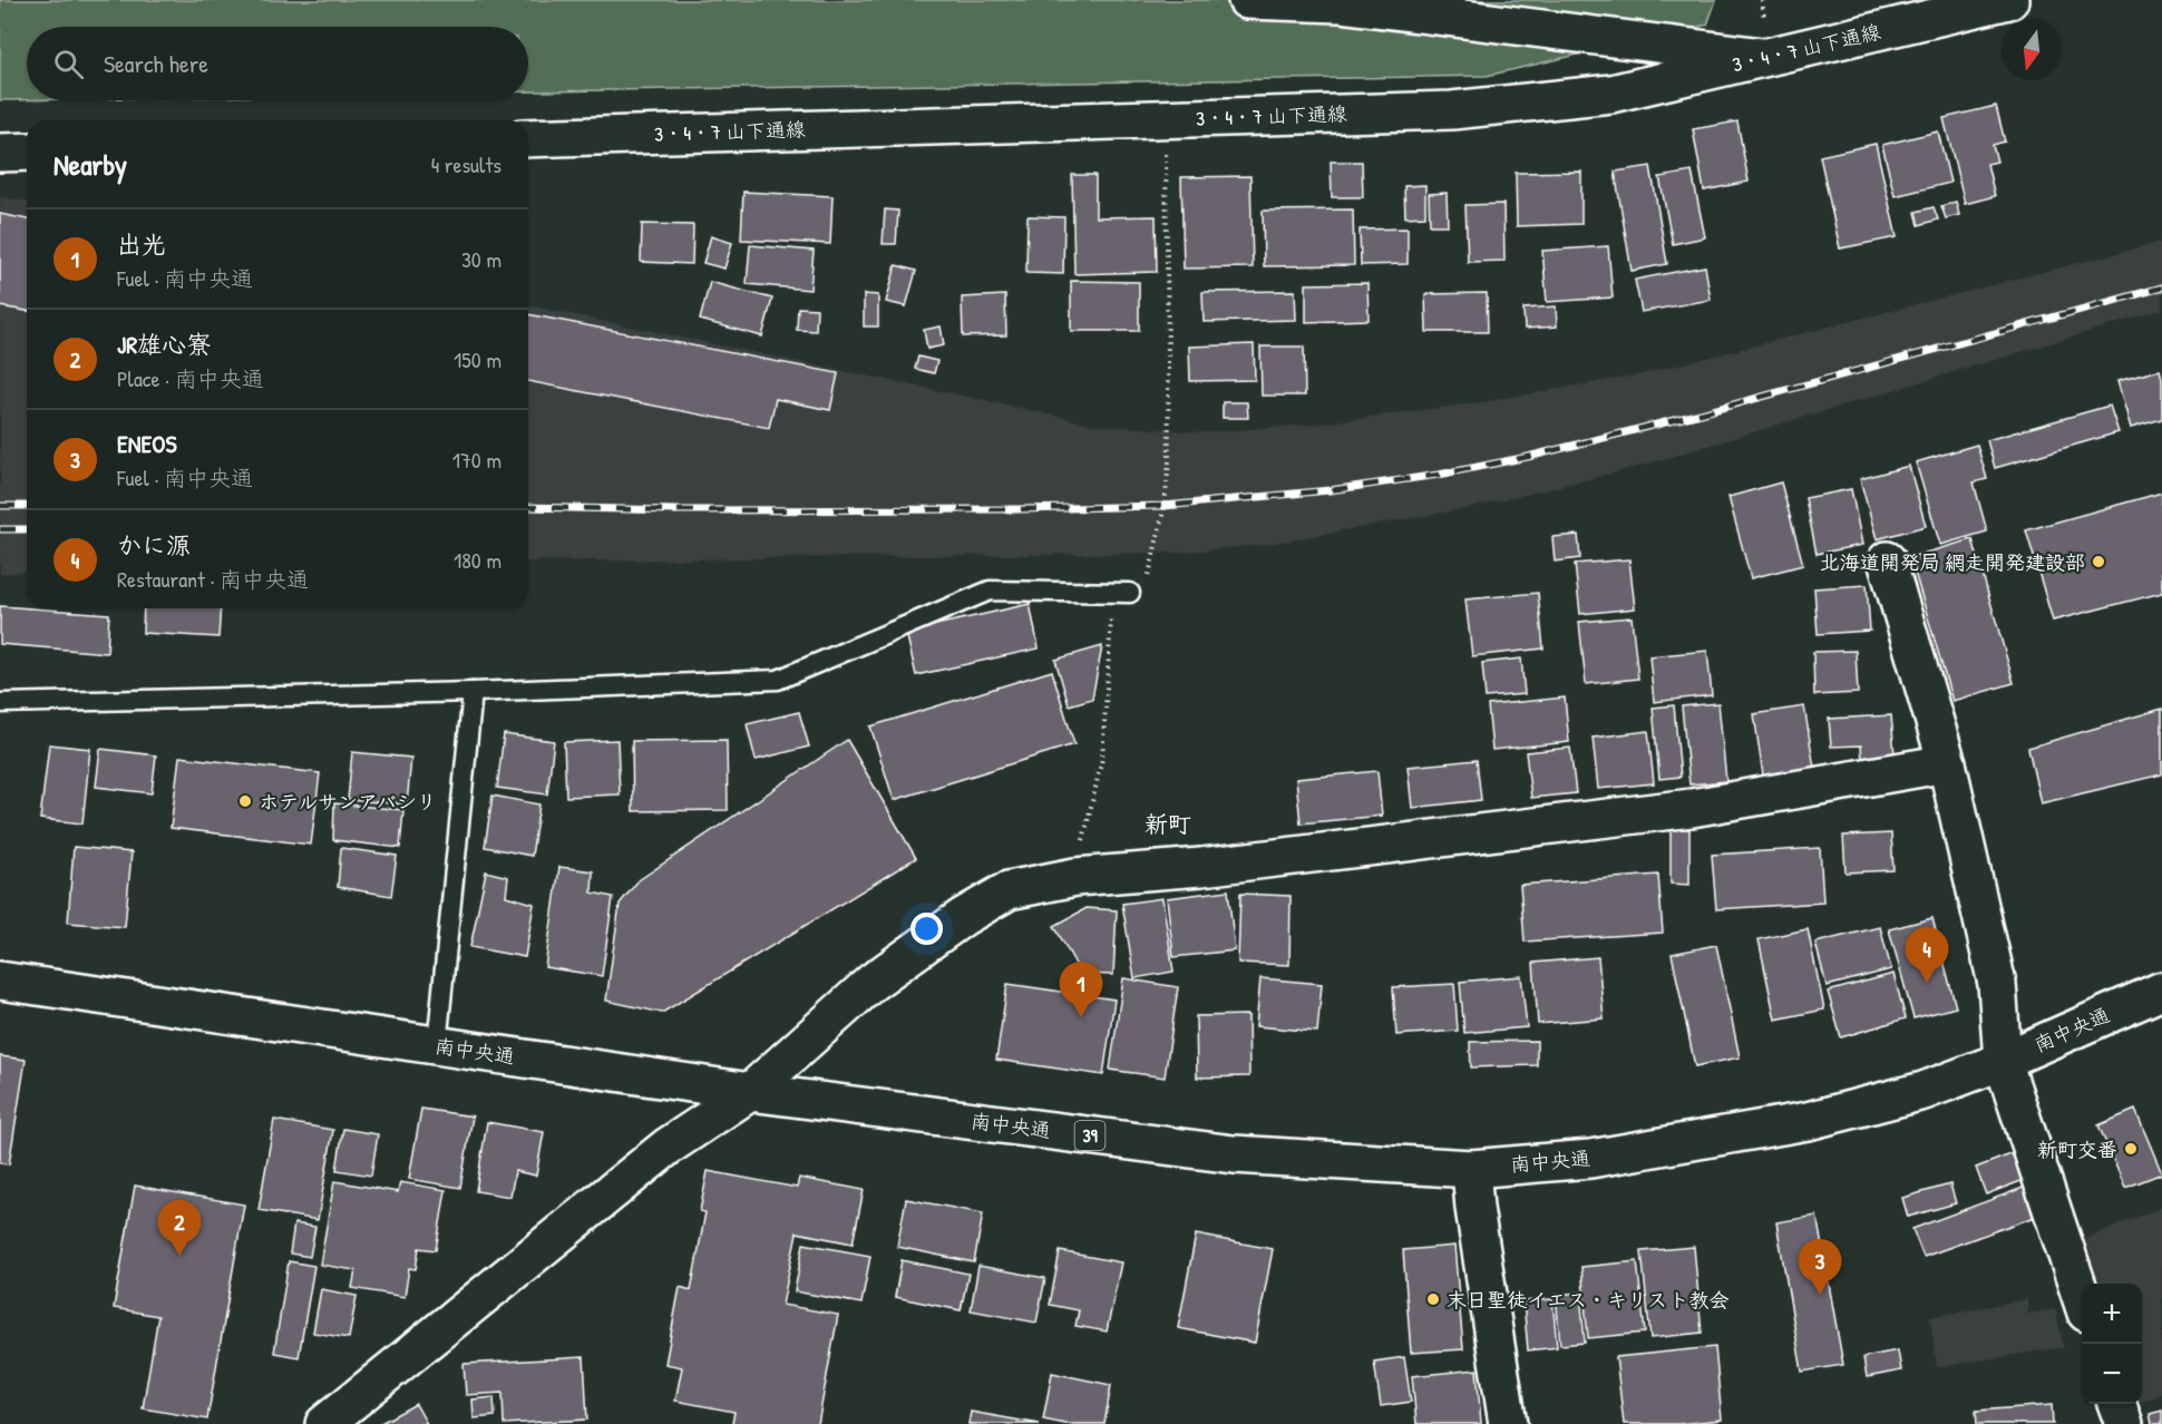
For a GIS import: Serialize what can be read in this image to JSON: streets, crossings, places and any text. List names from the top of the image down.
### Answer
{
  "streets": {
    "main road": ["3・4・7 山下通線", "南中央通", "39"]
  },
  "districts": ["新町"],
  "places": [
    "北海道開発局 網走開発建設部",
    "ホテルサンアバシリ",
    "新町交番",
    "末日聖徒イエス・キリスト教会"
  ],
  "north": "bottom",
  "page": {
    "search": "Search here",
    "heading": ["Nearby", "4 results"],
    "list": [
      {
        "mark": "1",
        "name": "出光",
        "note": "Fuel · 南中央通",
        "value": "30 m"
      },
      {
        "mark": "2",
        "name": "JR雄心寮",
        "note": "Place · 南中央通",
        "value": "150 m"
      },
      {
        "mark": "3",
        "name": "ENEOS",
        "note": "Fuel · 南中央通",
        "value": "170 m"
      },
      {
        "mark": "4",
        "name": "かに源",
        "note": "Restaurant · 南中央通",
        "value": "180 m"
      }
    ],
    "pins": [
      "4",
      "1",
      "2",
      "3"
    ],
    "map_buttons": ["+", "−"]
  }
}
